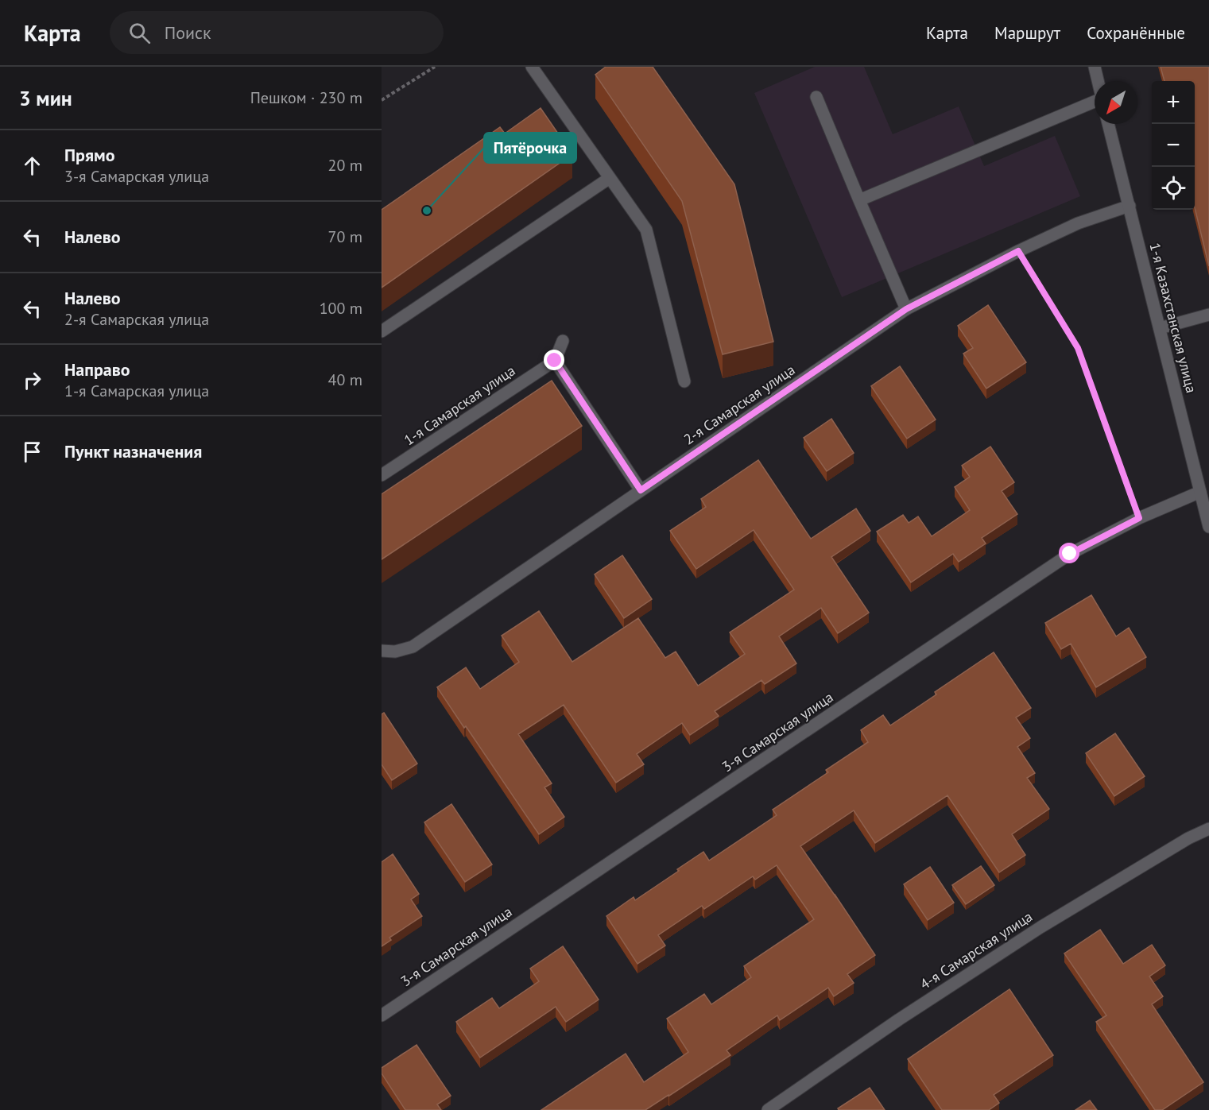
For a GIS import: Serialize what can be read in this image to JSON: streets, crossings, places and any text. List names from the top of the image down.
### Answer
{
  "streets": {
    "street": [
      "1-я Казахстанская улица",
      "2-я Самарская улица",
      "1-я Самарская улица",
      "3-я Самарская улица",
      "4-я Самарская улица"
    ]
  },
  "crossings": [
    ["1-я Казахстанская улица", "2-я Самарская улица"],
    ["1-я Казахстанская улица", "3-я Самарская улица"]
  ],
  "places": ["Пятёрочка"],
  "north": "bottom left",
  "page": {
    "header": "Карта",
    "search": "Поиск",
    "nav": ["Карта", "Маршрут", "Сохранённые"],
    "heading": ["3 мин", "Пешком · 230 m"],
    "map_buttons": ["+", "−"],
    "list": [
      ["Прямо", "3-я Самарская улица", "20 m"],
      ["Налево", "70 m"],
      ["Налево", "2-я Самарская улица", "100 m"],
      ["Направо", "1-я Самарская улица", "40 m"],
      "Пункт назначения"
    ]
  }
}
